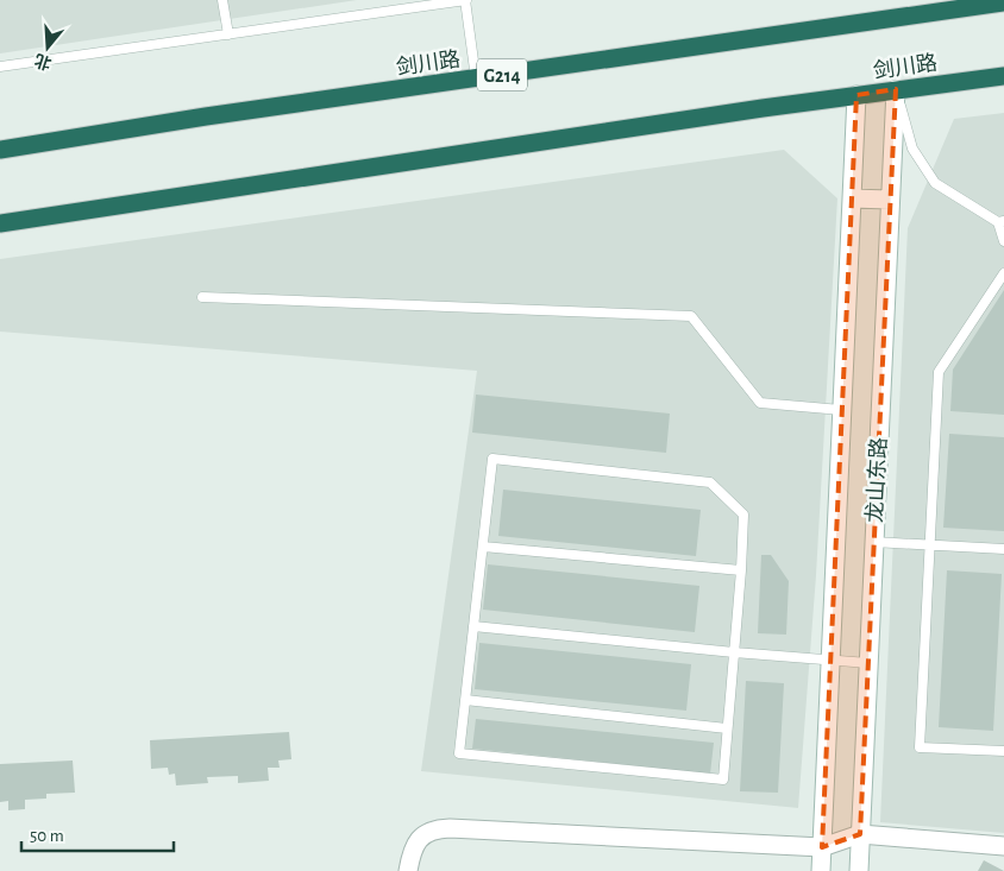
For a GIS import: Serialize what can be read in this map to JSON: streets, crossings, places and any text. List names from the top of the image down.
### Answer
{
  "streets": {
    "highway": ["剑川路", "G214"],
    "street": ["龙山东路"]
  },
  "crossings": [
    ["剑川路", "龙山东路"]
  ],
  "scale_bar": "50 m",
  "north": "bottom"
}
